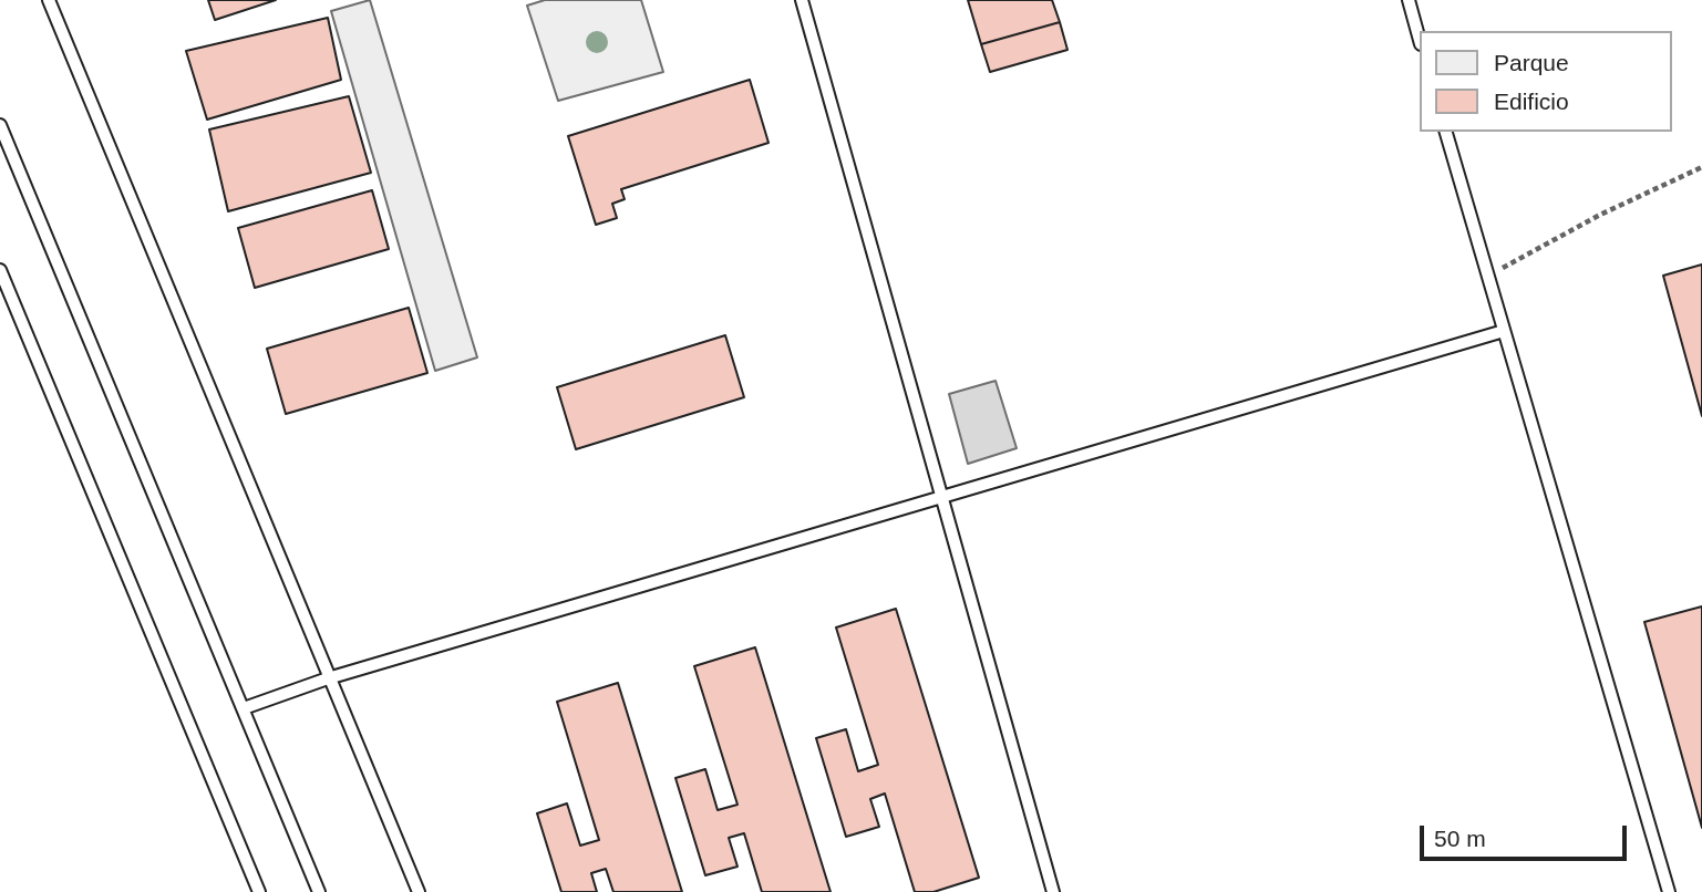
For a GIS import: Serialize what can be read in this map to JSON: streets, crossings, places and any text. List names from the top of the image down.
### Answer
{
  "legend": ["Parque", "Edificio"],
  "scale_bar": "50 m"
}
